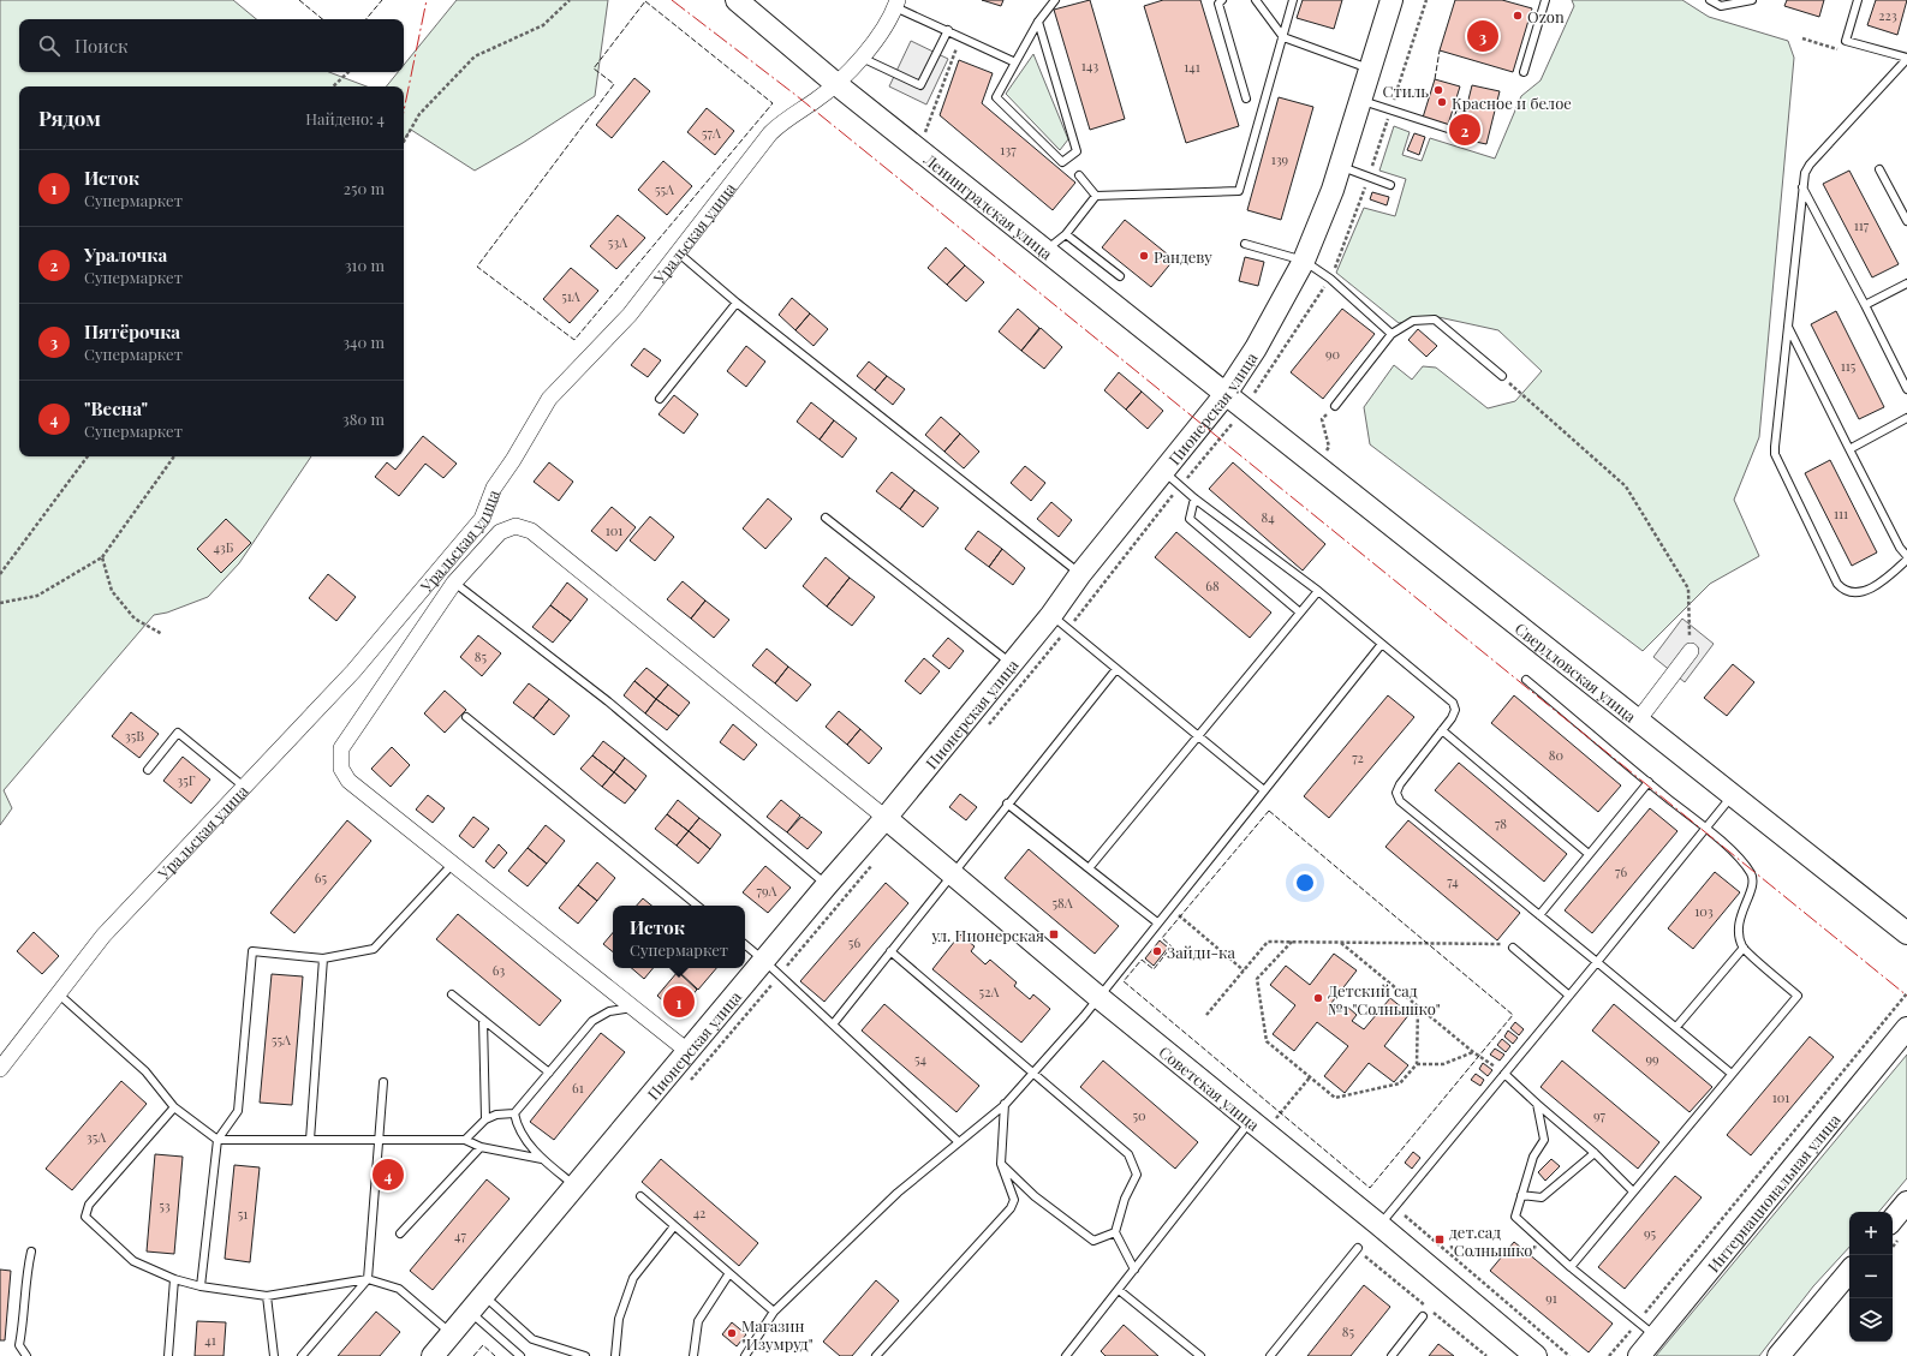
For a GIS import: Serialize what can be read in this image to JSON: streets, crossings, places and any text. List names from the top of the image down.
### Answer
{
  "streets": {
    "street": [
      "Ленинградская улица",
      "Уральская улица",
      "Пионерская улица",
      "Свердловская улица",
      "Советская улица",
      "Интернациональная улица"
    ]
  },
  "crossings": [
    ["Ленинградская улица", "Уральская улица"],
    ["Ленинградская улица", "Пионерская улица"],
    ["Ленинградская улица", "Свердловская улица"],
    ["Пионерская улица", "Советская улица"]
  ],
  "places": {
    "other": [
      "Ozon",
      "Стиль",
      "Красное и белое",
      "Рандеву",
      "Зайди-ка",
      "Детский сад №1 \"Солнышко\"",
      "Магазин \"Изумруд\""
    ],
    "transit": ["ул. Пионерская", "дет.сад \"Солнышко\""]
  },
  "house_numbers": [
    "223",
    "143",
    "141",
    "57А",
    "137",
    "139",
    "55А",
    "117",
    "53А",
    "51А",
    "90",
    "115",
    "111",
    "84",
    "101",
    "43Б",
    "68",
    "85",
    "35В",
    "80",
    "72",
    "35Г",
    "78",
    "76",
    "65",
    "74",
    "79А",
    "58А",
    "103",
    "56",
    "63",
    "52А",
    "55А",
    "54",
    "99",
    "61",
    "101",
    "50",
    "97",
    "35А",
    "53",
    "42",
    "51",
    "95",
    "47",
    "91",
    "85",
    "41"
  ],
  "page": {
    "pins": [
      "3",
      "2",
      "1",
      "4"
    ],
    "search": "Поиск",
    "heading": ["Рядом", "Найдено: 4"],
    "list": [
      {
        "mark": "1",
        "name": "Исток",
        "note": "Супермаркет",
        "value": "250 m"
      },
      {
        "mark": "2",
        "name": "Уралочка",
        "note": "Супермаркет",
        "value": "310 m"
      },
      {
        "mark": "3",
        "name": "Пятёрочка",
        "note": "Супермаркет",
        "value": "340 m"
      },
      {
        "mark": "4",
        "name": "\"Весна\"",
        "note": "Супермаркет",
        "value": "380 m"
      }
    ],
    "popup": ["Исток", "Супермаркет"],
    "map_buttons": ["+", "−"]
  }
}
